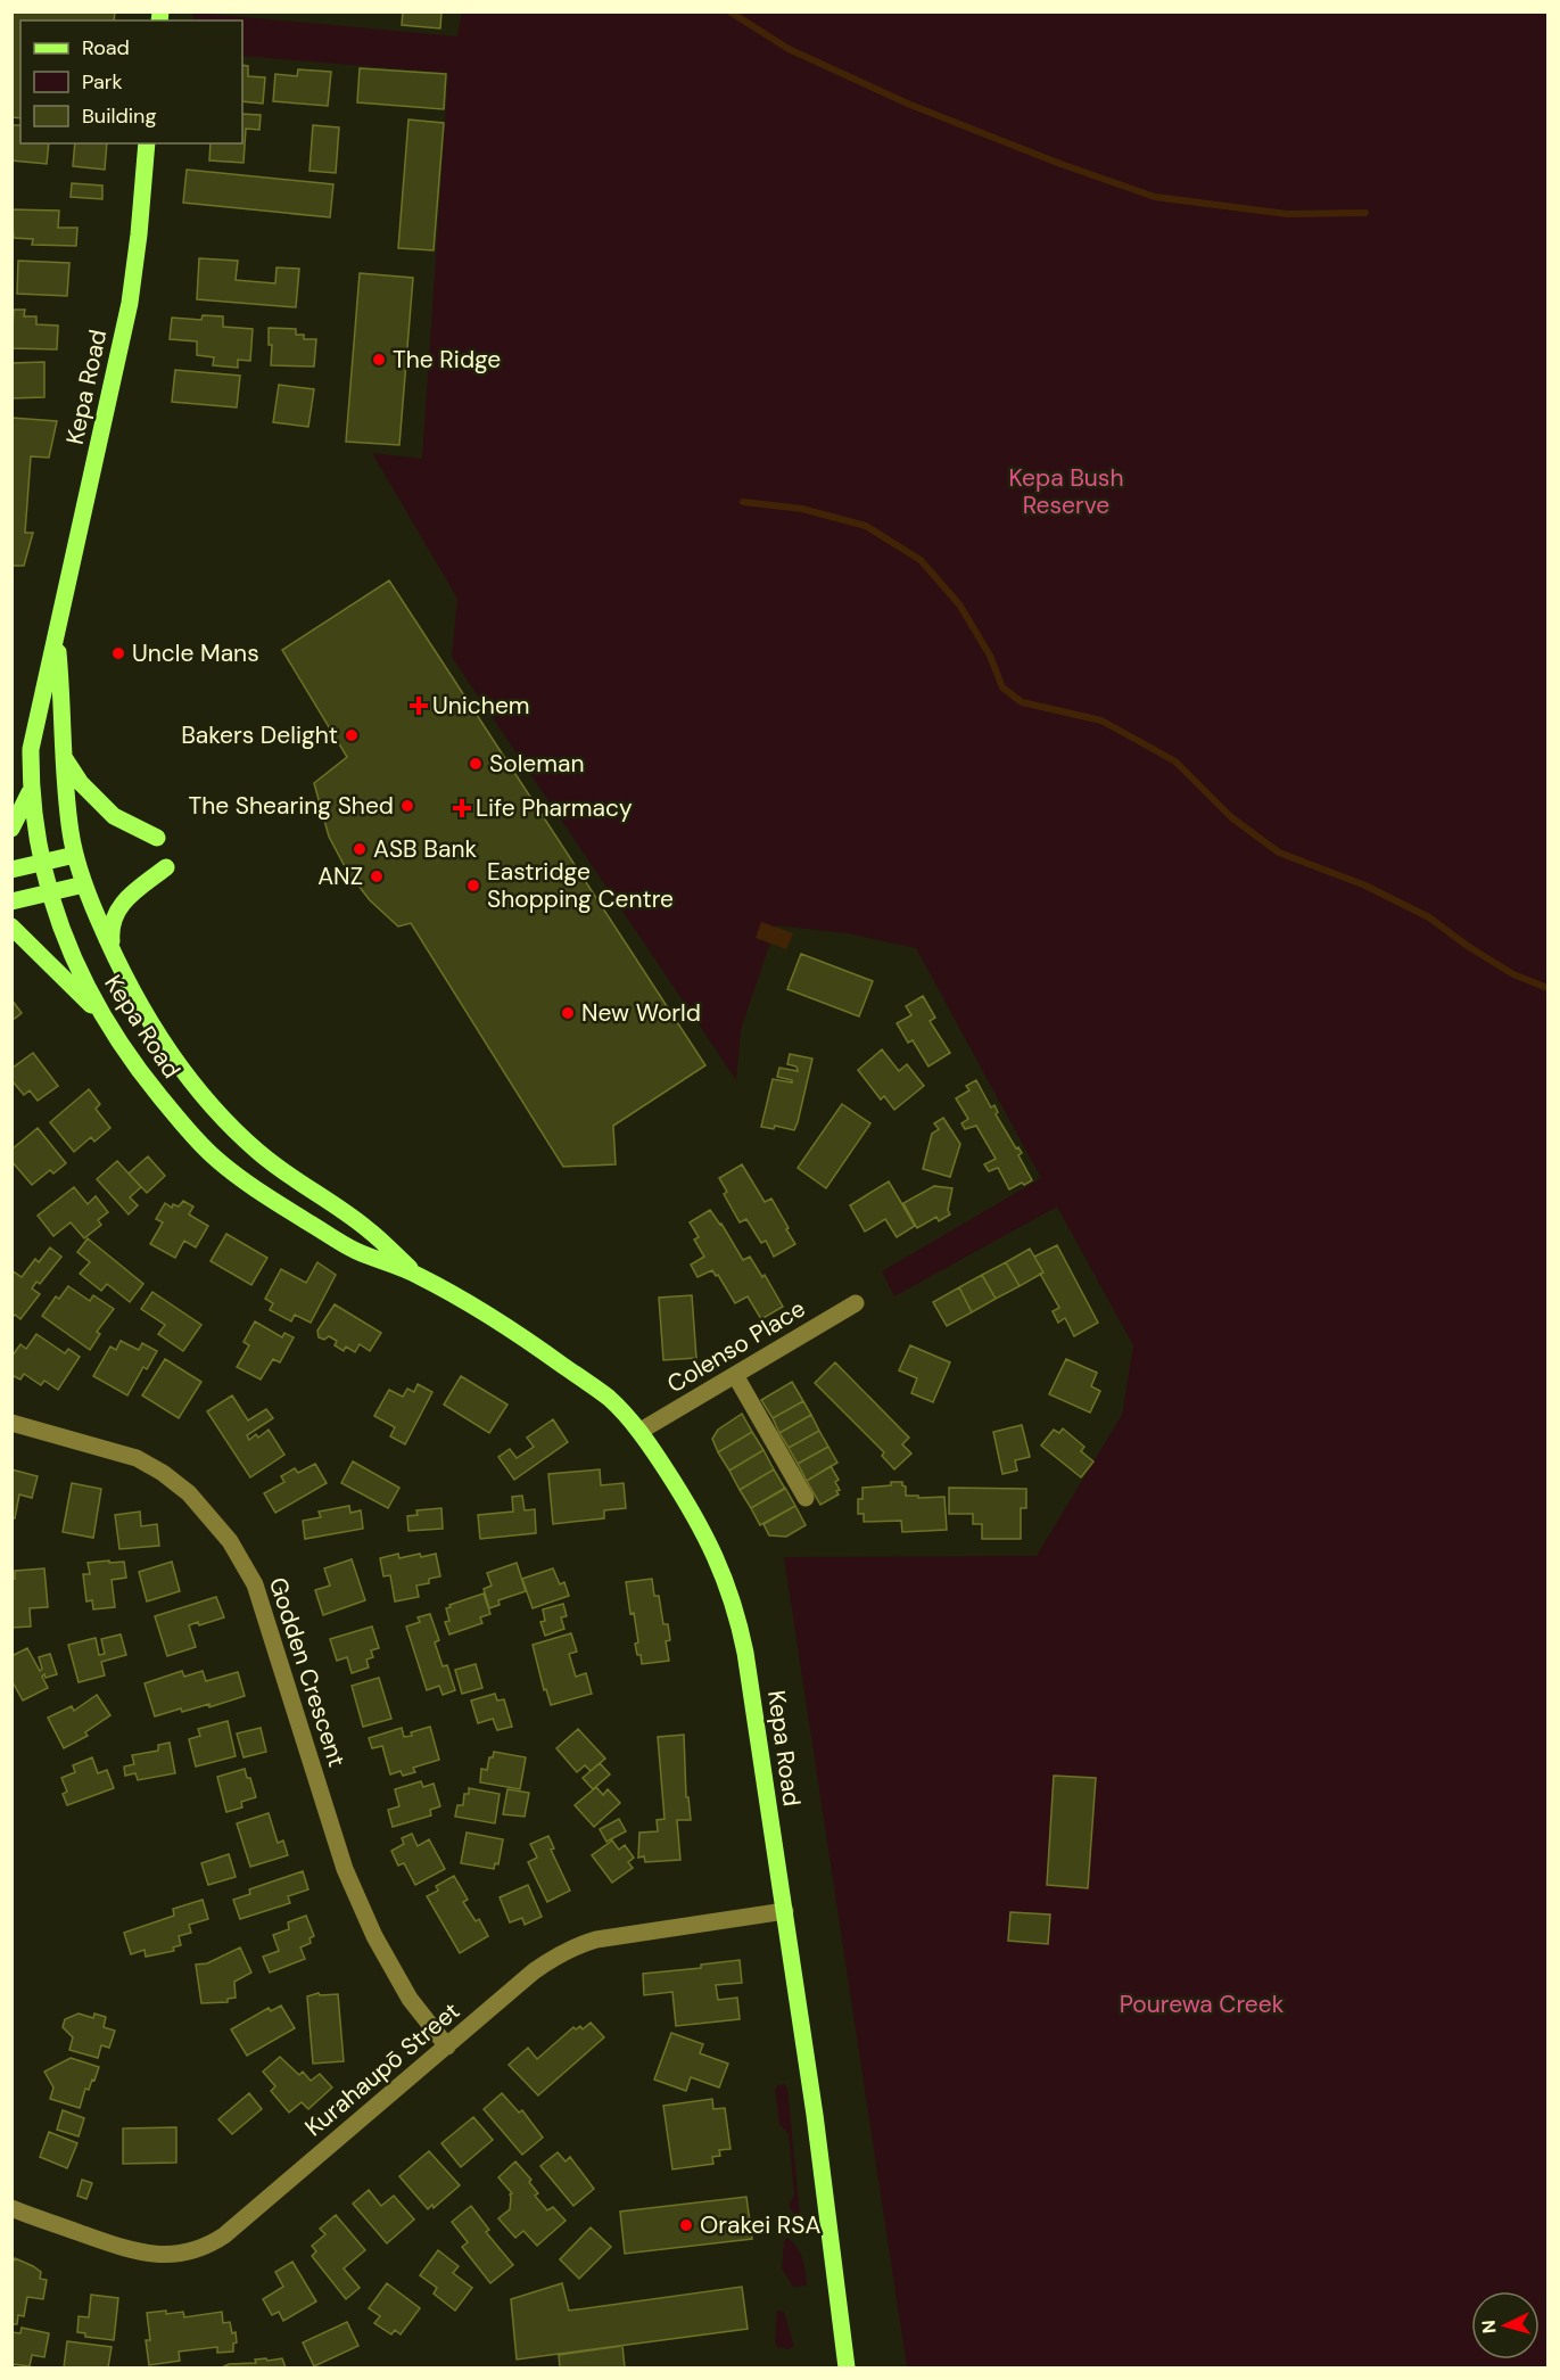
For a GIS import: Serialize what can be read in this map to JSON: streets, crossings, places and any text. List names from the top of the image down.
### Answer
{
  "streets": {
    "main road": ["Kepa Road"],
    "street": ["Colenso Place", "Godden Crescent", "Kurahaupō Street"]
  },
  "crossings": [
    ["Kepa Road", "Colenso Place"],
    ["Kepa Road", "Kurahaupō Street"],
    ["Godden Crescent", "Kurahaupō Street"]
  ],
  "parks": ["Kepa Bush Reserve", "Pourewa Creek"],
  "places": {
    "other": [
      "The Ridge",
      "Uncle Mans",
      "Bakers Delight",
      "Soleman",
      "The Shearing Shed",
      "ASB Bank",
      "ANZ",
      "Eastridge Shopping Centre",
      "New World",
      "Orakei RSA"
    ],
    "health": ["Unichem", "Life Pharmacy"]
  },
  "legend": ["Road", "Park", "Building"],
  "north": "left"
}
